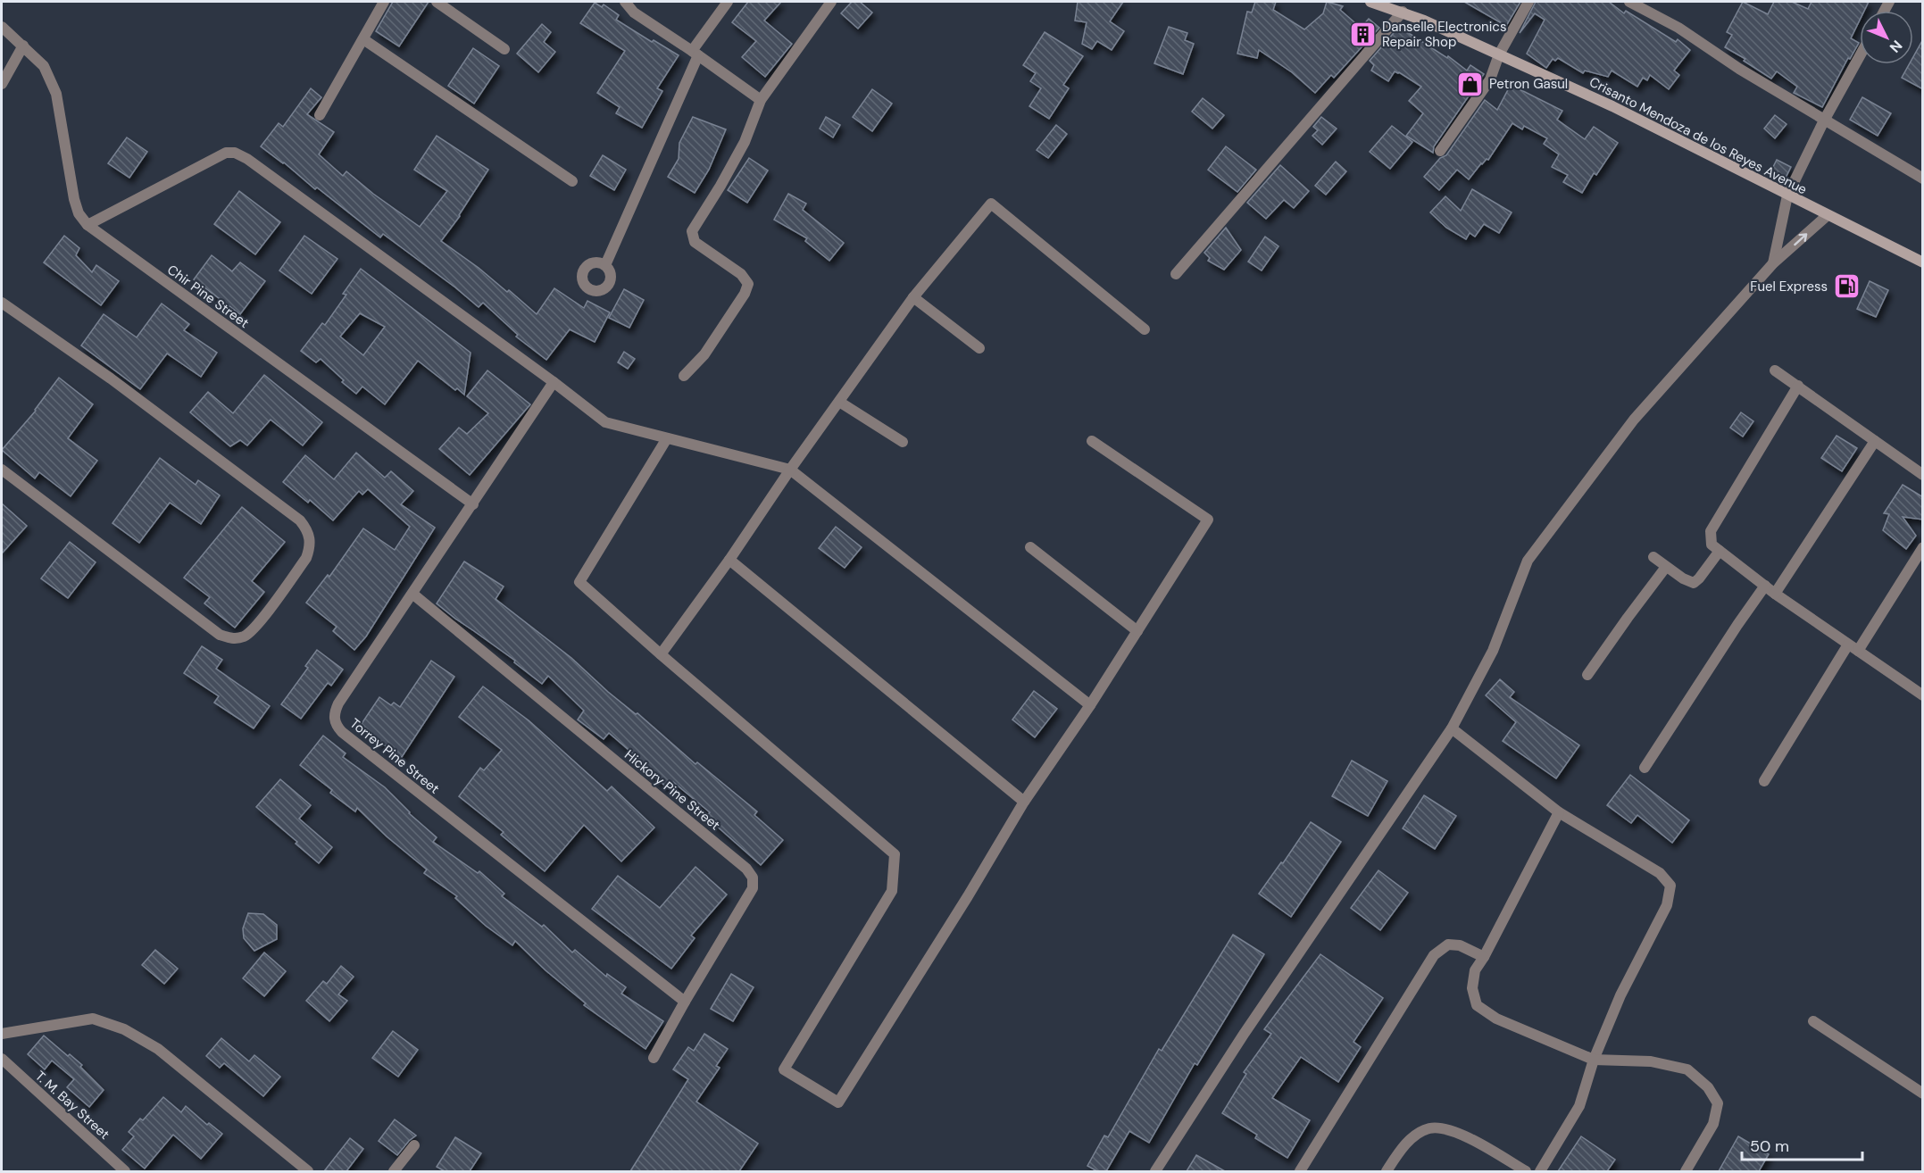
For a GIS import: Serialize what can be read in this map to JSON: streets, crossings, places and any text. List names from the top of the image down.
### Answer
{
  "streets": {
    "main road": ["Crisanto Mendoza de los Reyes Avenue"],
    "street": [
      "Chir Pine Street",
      "Torrey Pine Street",
      "Hickory Pine Street",
      "T. M. Bay Street"
    ]
  },
  "crossings": [
    ["Chir Pine Street", "Torrey Pine Street"],
    ["Torrey Pine Street", "Hickory Pine Street"]
  ],
  "places": {
    "building": ["Danselle Electronics Repair Shop"],
    "shop": ["Petron Gasul"],
    "fuel station": ["Fuel Express"]
  },
  "scale_bar": "50 m",
  "north": "bottom right"
}
